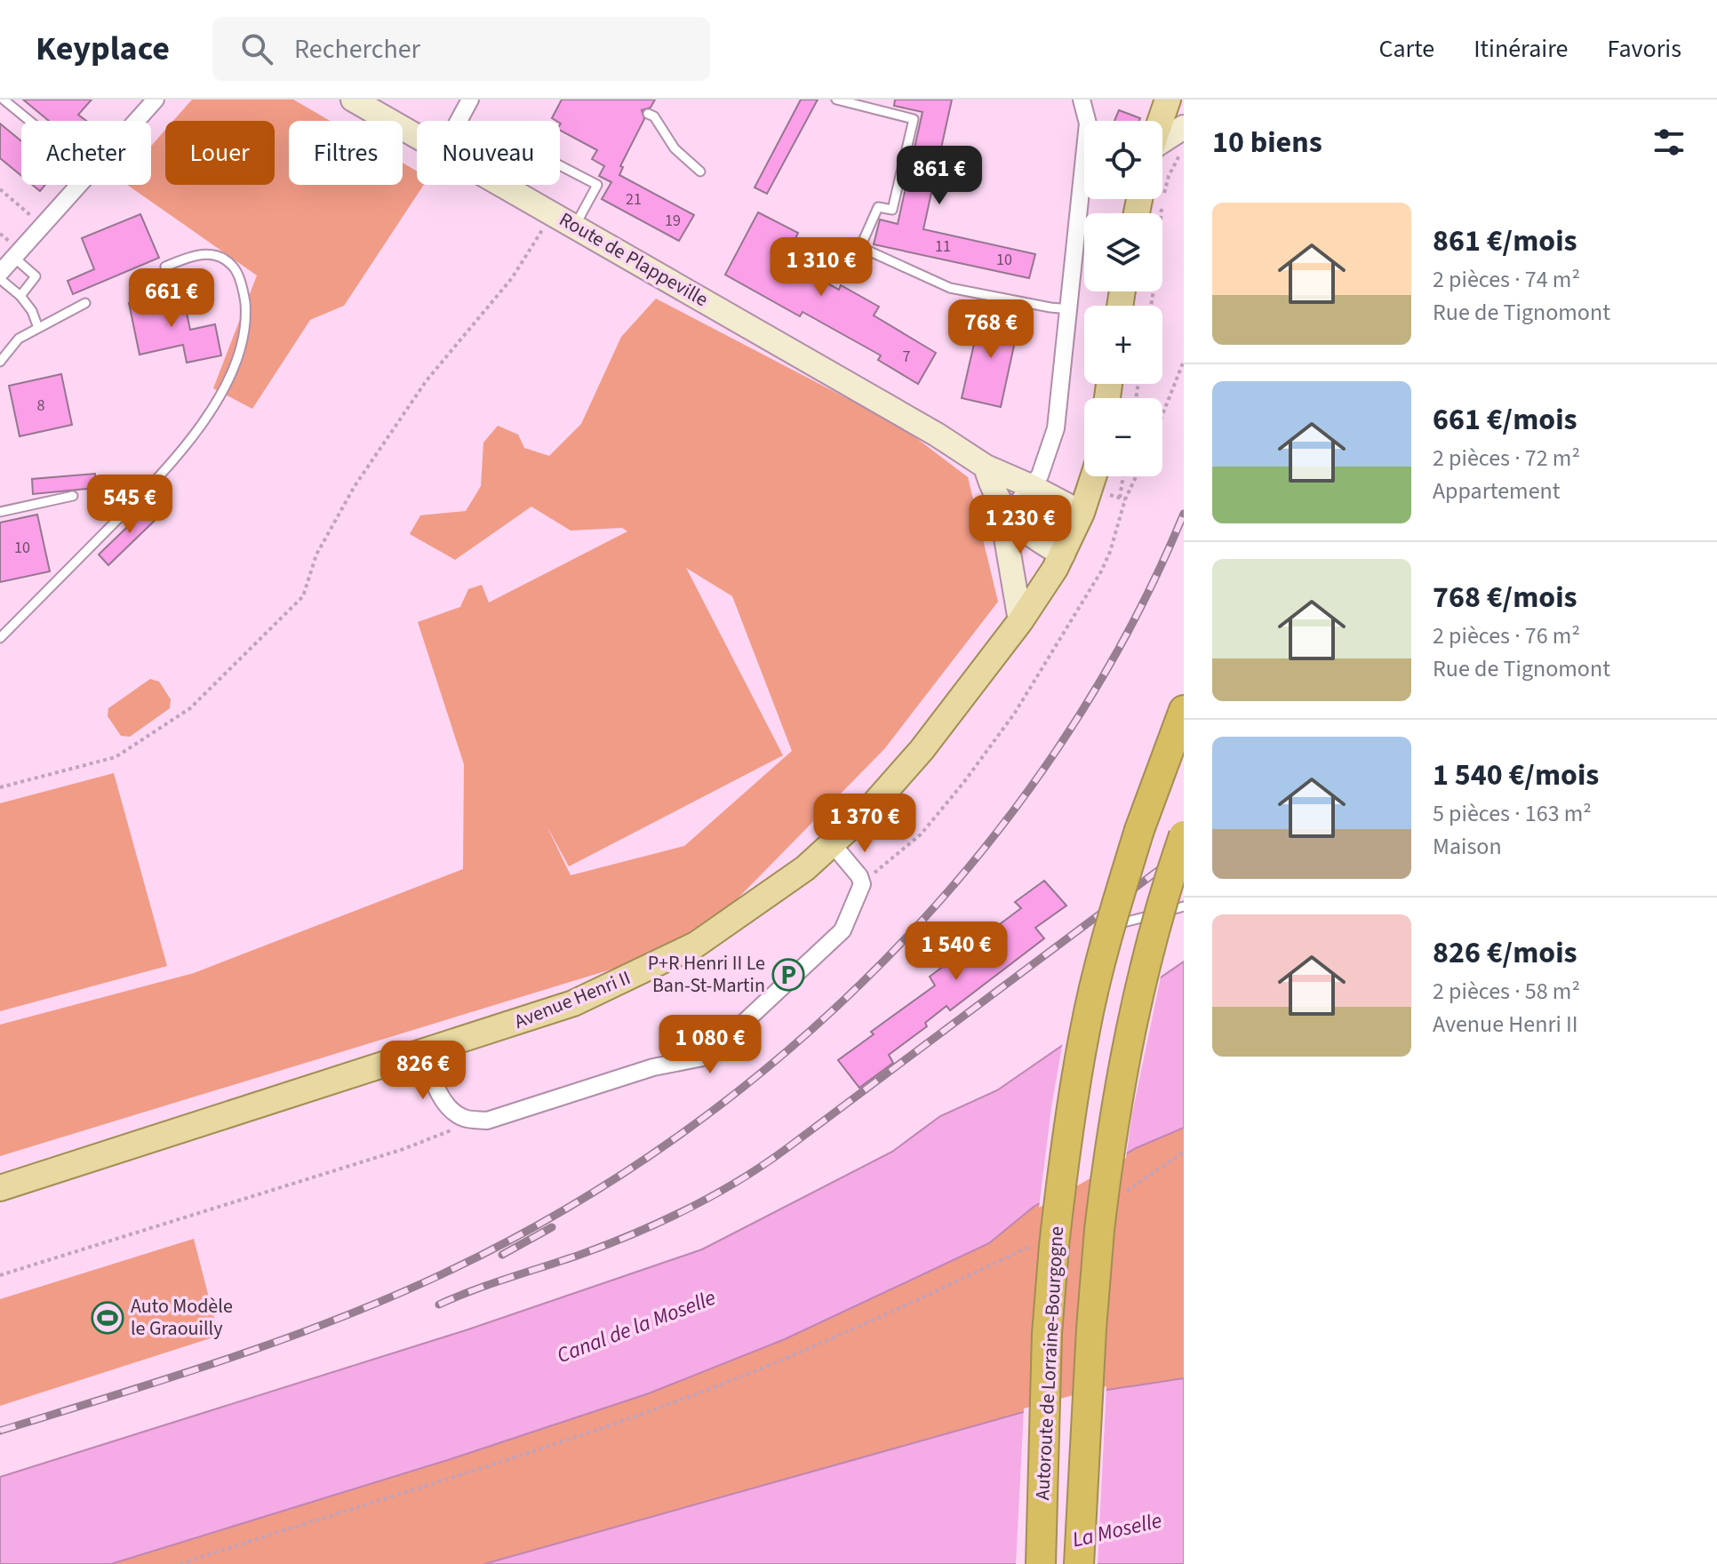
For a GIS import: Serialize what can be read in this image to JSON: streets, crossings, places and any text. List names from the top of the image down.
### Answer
{
  "streets": {
    "highway": ["Autoroute de Lorraine-Bourgogne"],
    "main road": ["Avenue Henri II"],
    "street": ["Route de Plappeville"]
  },
  "crossings": [
    ["Route de Plappeville", "Avenue Henri II"]
  ],
  "water": ["Canal de la Moselle", "La Moselle"],
  "places": {
    "parking": ["P+R Henri II Le Ban-St-Martin"],
    "sports": ["Auto Modèle le Graouilly"]
  },
  "house_numbers": [
    "21",
    "19",
    "11",
    "10",
    "7",
    "8",
    "10"
  ],
  "page": {
    "header": "Keyplace",
    "search": "Rechercher",
    "nav": ["Carte", "Itinéraire", "Favoris"],
    "heading": "10 biens",
    "map_buttons": ["+", "−"],
    "chip": [
      "Acheter",
      "Louer",
      "Filtres",
      "Nouveau"
    ],
    "price": [
      "861 €",
      "1 310 €",
      "661 €",
      "768 €",
      "545 €",
      "1 230 €",
      "1 370 €",
      "1 540 €",
      "1 080 €",
      "826 €"
    ],
    "list": [
      {
        "name": "861 €/mois",
        "note": "2 pièces · 74 m² · Rue de Tignomont"
      },
      {
        "name": "661 €/mois",
        "note": "2 pièces · 72 m² · Appartement"
      },
      {
        "name": "768 €/mois",
        "note": "2 pièces · 76 m² · Rue de Tignomont"
      },
      {
        "name": "1 540 €/mois",
        "note": "5 pièces · 163 m² · Maison"
      },
      {
        "name": "826 €/mois",
        "note": "2 pièces · 58 m² · Avenue Henri II"
      }
    ]
  }
}
